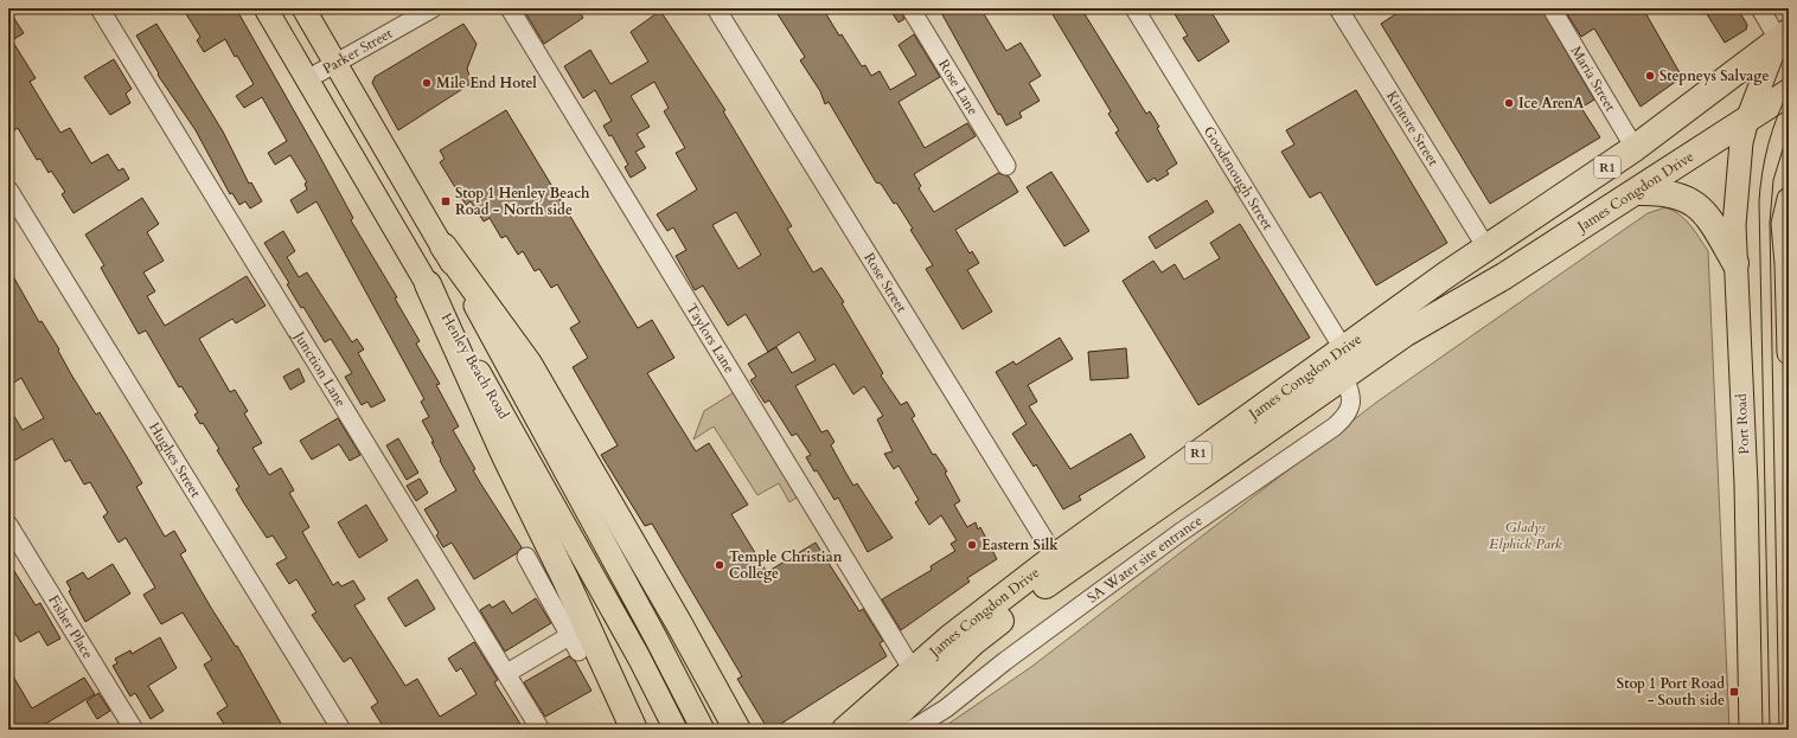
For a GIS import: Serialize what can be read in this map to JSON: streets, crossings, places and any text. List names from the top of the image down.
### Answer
{
  "streets": {
    "highway": ["R1", "James Congdon Drive"],
    "main road": ["Henley Beach Road", "Port Road"],
    "street": [
      "Parker Street",
      "Maria Street",
      "Rose Lane",
      "Kintore Street",
      "Goodenough Street",
      "Rose Street",
      "Taylors Lane",
      "Junction Lane",
      "Hughes Street",
      "SA Water site entrance",
      "Fisher Place"
    ]
  },
  "crossings": [
    ["Parker Street", "Henley Beach Road"],
    ["Maria Street", "James Congdon Drive"],
    ["Kintore Street", "James Congdon Drive"],
    ["R1", "James Congdon Drive"],
    ["R1", "Port Road"],
    ["Goodenough Street", "James Congdon Drive"],
    ["Goodenough Street", "SA Water site entrance"],
    ["James Congdon Drive", "Rose Street"],
    ["James Congdon Drive", "Taylors Lane"],
    ["James Congdon Drive", "Port Road"],
    ["James Congdon Drive", "SA Water site entrance"]
  ],
  "parks": ["Gladys Elphick Park"],
  "places": {
    "other": [
      "Stepneys Salvage",
      "Mile End Hotel",
      "Ice ArenA",
      "Eastern Silk",
      "Temple Christian College"
    ],
    "transit": ["Stop 1 Henley Beach Road - North side", "Stop 1 Port Road - South side"]
  }
}
